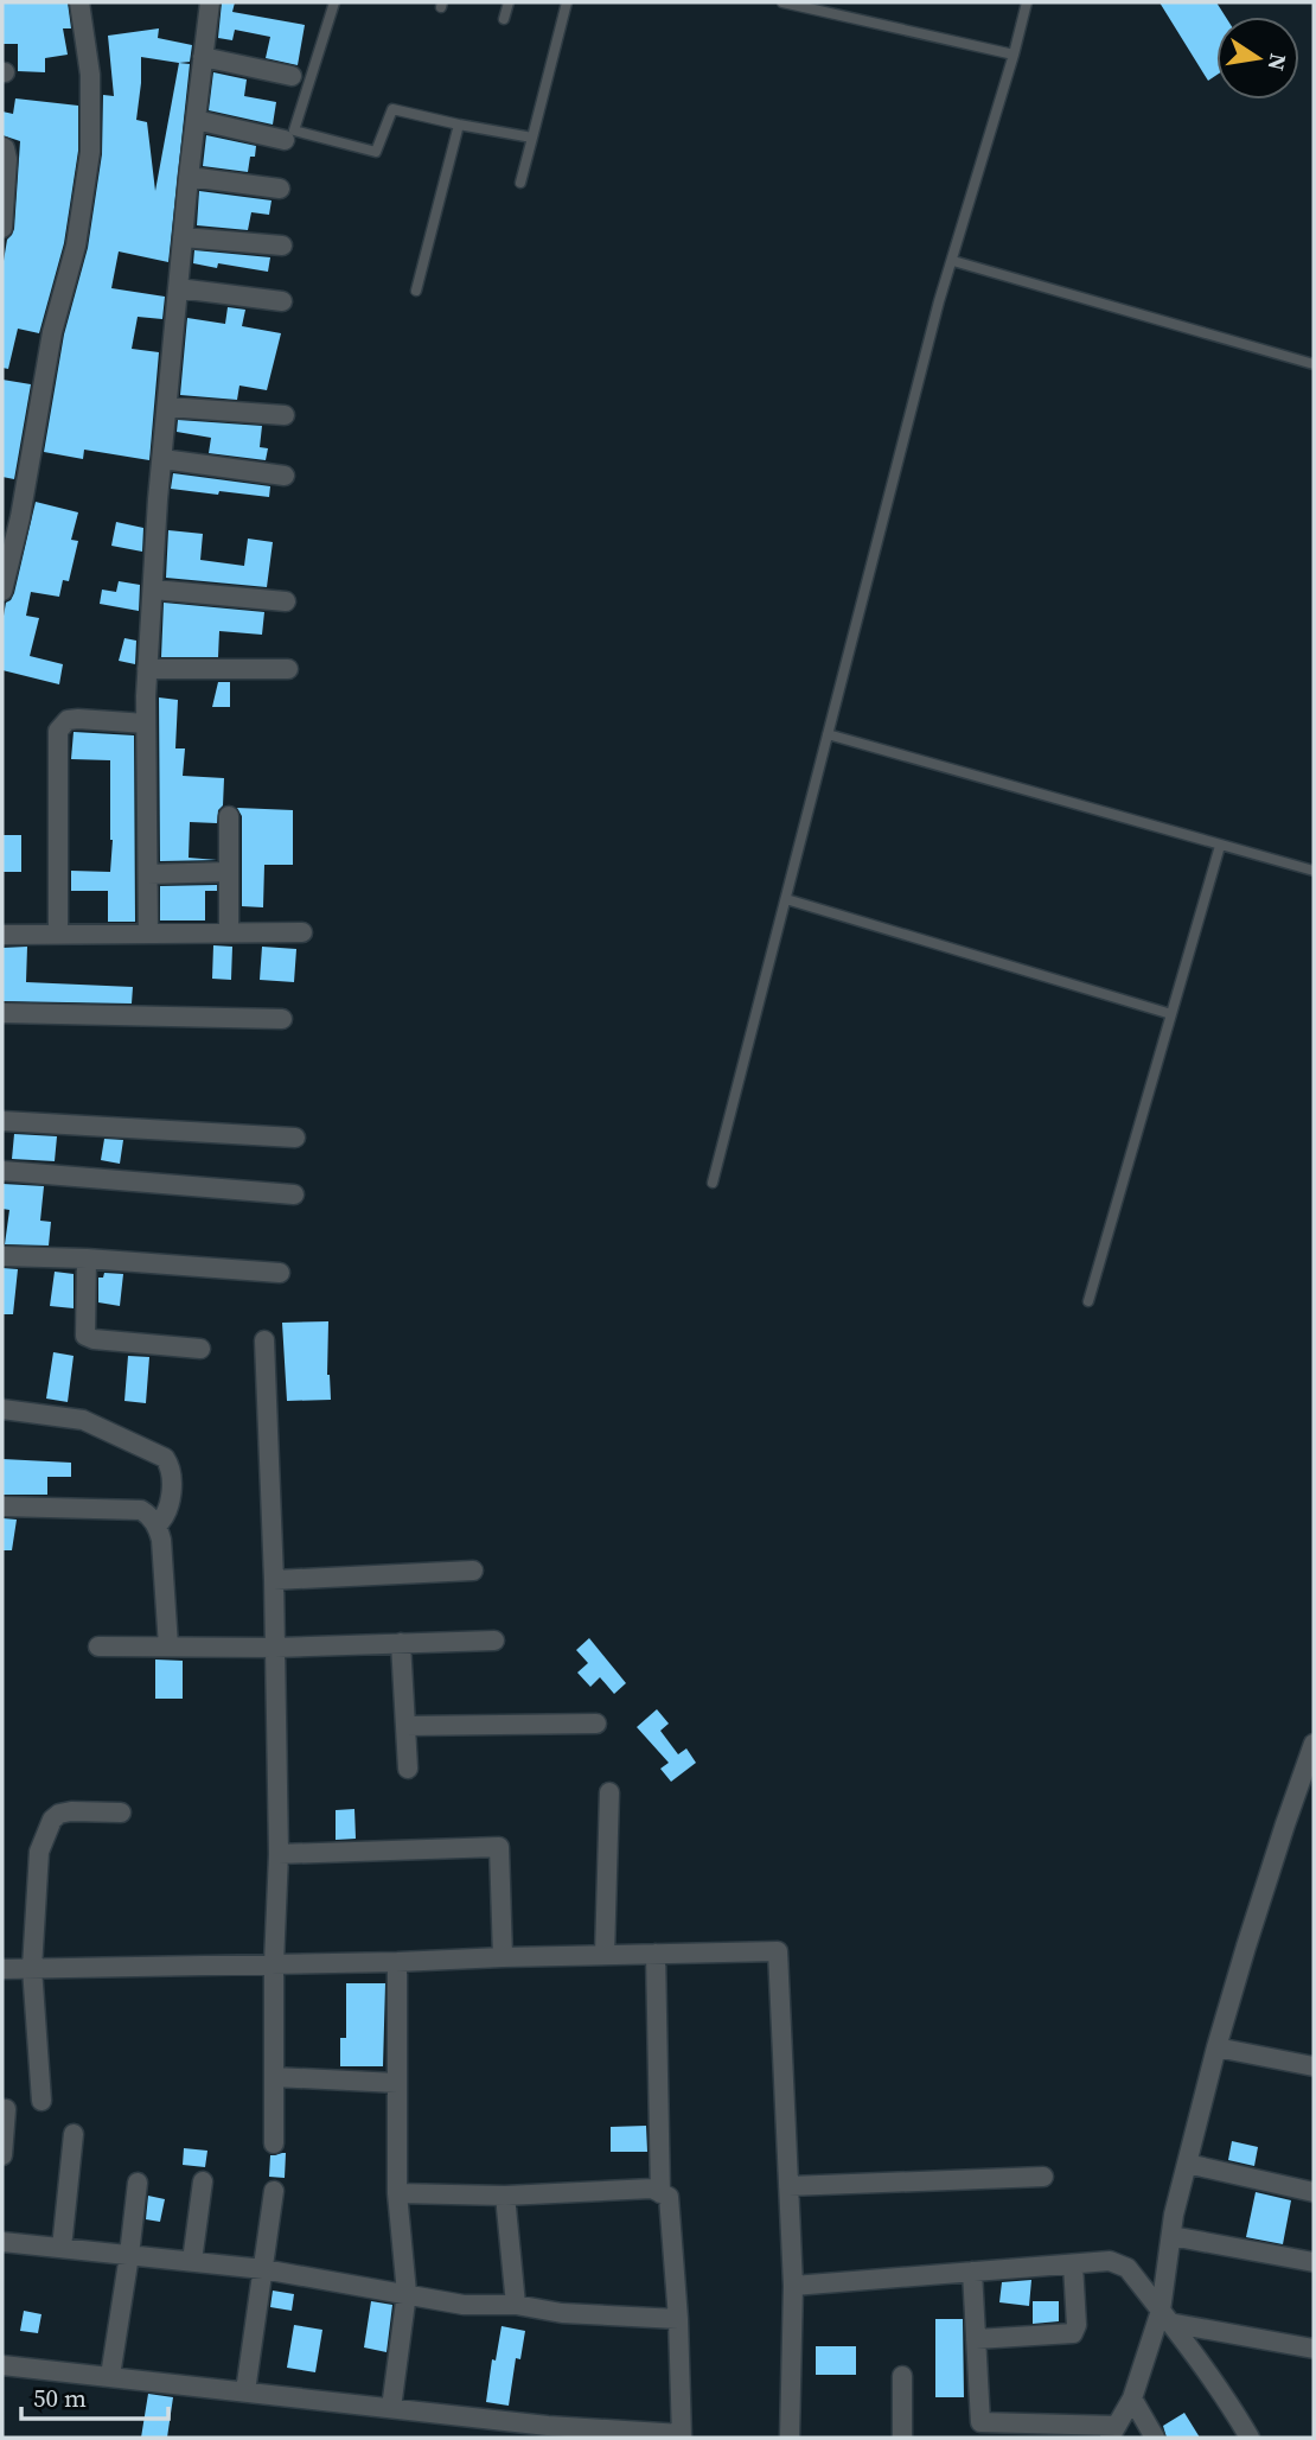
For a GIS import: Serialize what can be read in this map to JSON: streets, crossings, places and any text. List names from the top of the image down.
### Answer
{
  "scale_bar": "50 m",
  "north": "right"
}
